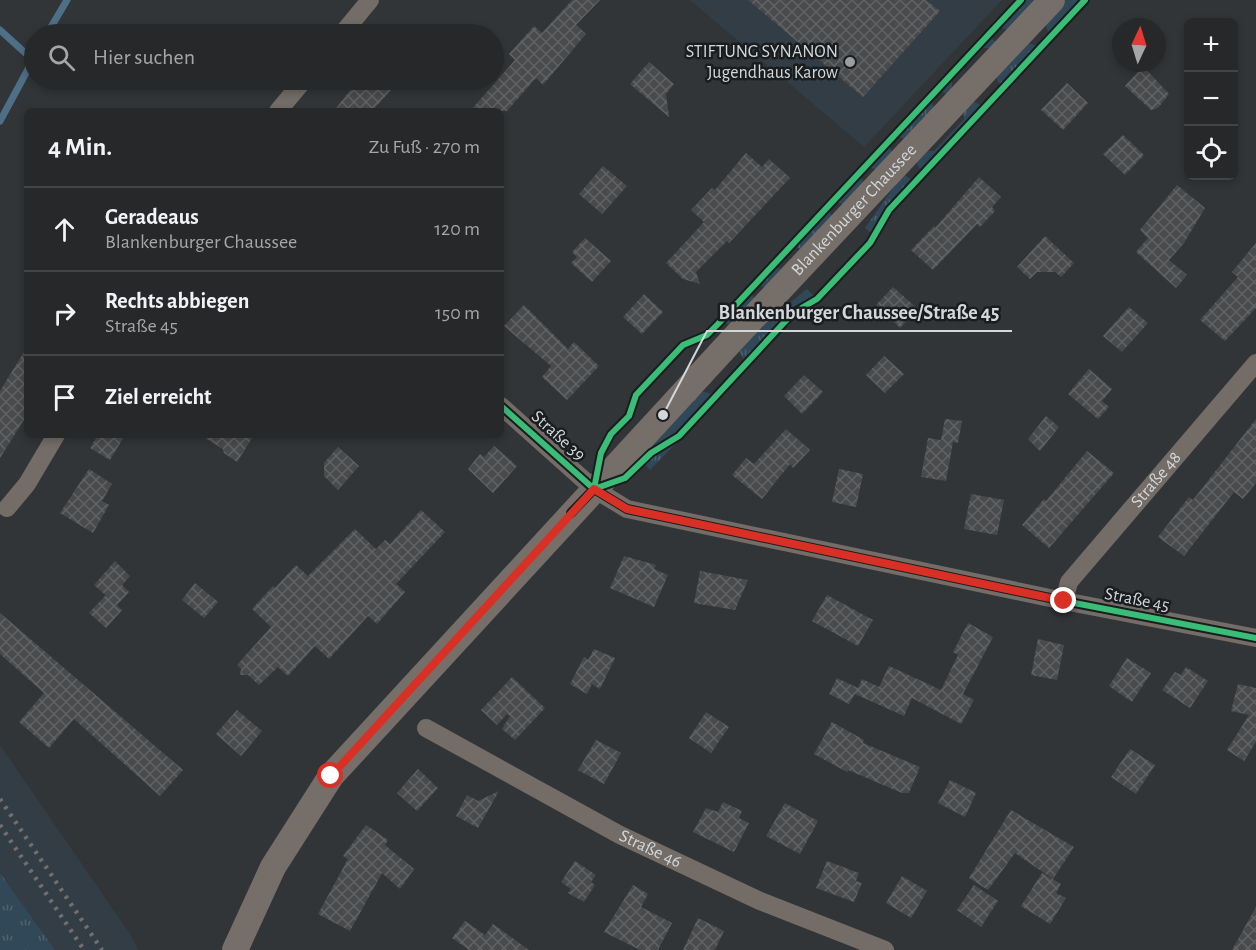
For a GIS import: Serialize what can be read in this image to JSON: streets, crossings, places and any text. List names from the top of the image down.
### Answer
{
  "streets": {
    "main road": ["Blankenburger Chaussee"],
    "street": [
      "Straße 39",
      "Straße 48",
      "Straße 45",
      "Straße 46"
    ]
  },
  "crossings": [
    ["Blankenburger Chaussee", "Straße 39"],
    ["Blankenburger Chaussee", "Straße 45"],
    ["Straße 39", "Straße 45"],
    ["Straße 48", "Straße 45"]
  ],
  "places": ["STIFTUNG SYNANON Jugendhaus Karow", "Blankenburger Chaussee/Straße 45"],
  "north": "top",
  "page": {
    "map_buttons": ["+", "−"],
    "search": "Hier suchen",
    "heading": ["4 Min.", "Zu Fuß · 270 m"],
    "list": [
      ["Geradeaus", "Blankenburger Chaussee", "120 m"],
      ["Rechts abbiegen", "Straße 45", "150 m"],
      "Ziel erreicht"
    ]
  }
}
